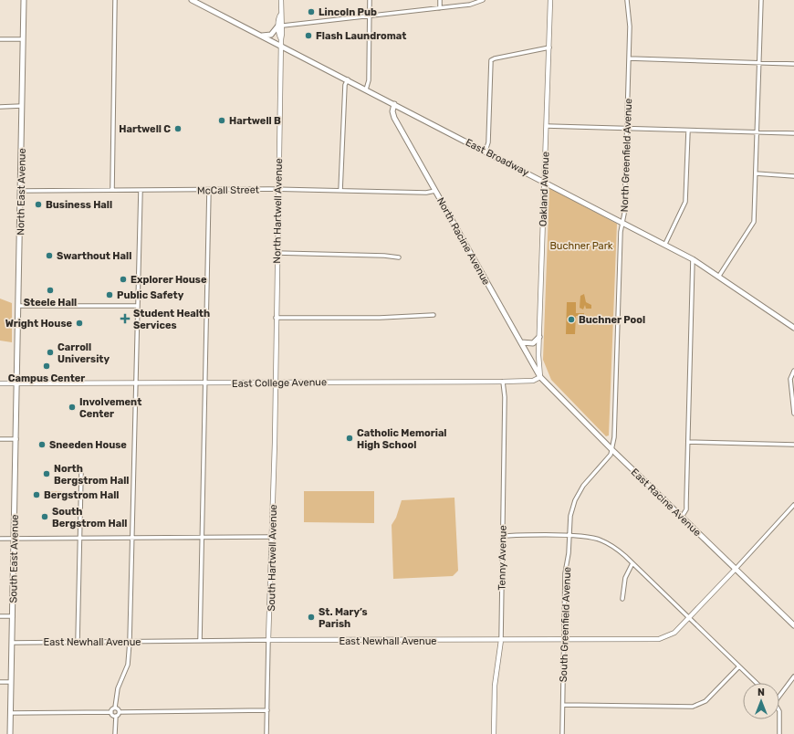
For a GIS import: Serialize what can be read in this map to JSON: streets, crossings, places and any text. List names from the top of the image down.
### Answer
{
  "streets": {
    "main road": [
      "East Broadway",
      "North East Avenue",
      "North Racine Avenue",
      "East Racine Avenue",
      "South East Avenue"
    ],
    "street": [
      "North Greenfield Avenue",
      "Oakland Avenue",
      "McCall Street",
      "North Hartwell Avenue",
      "East College Avenue",
      "South Hartwell Avenue",
      "Tenny Avenue",
      "South Greenfield Avenue",
      "East Newhall Avenue"
    ]
  },
  "crossings": [
    ["North Greenfield Avenue", "East Broadway"],
    ["North Greenfield Avenue", "South Greenfield Avenue"],
    ["East Broadway", "Oakland Avenue"],
    ["East Broadway", "North Hartwell Avenue"],
    ["East Broadway", "North Racine Avenue"],
    ["Oakland Avenue", "North Racine Avenue"],
    ["Oakland Avenue", "East College Avenue"],
    ["Oakland Avenue", "East Racine Avenue"],
    ["McCall Street", "North East Avenue"],
    ["McCall Street", "North Hartwell Avenue"],
    ["McCall Street", "North Racine Avenue"],
    ["North East Avenue", "East College Avenue"],
    ["North East Avenue", "South East Avenue"],
    ["North Hartwell Avenue", "East College Avenue"],
    ["North Hartwell Avenue", "South Hartwell Avenue"],
    ["North Racine Avenue", "East College Avenue"],
    ["North Racine Avenue", "East Racine Avenue"],
    ["East College Avenue", "East Racine Avenue"],
    ["East College Avenue", "South Hartwell Avenue"],
    ["East College Avenue", "Tenny Avenue"],
    ["East College Avenue", "South East Avenue"],
    ["East Racine Avenue", "South Greenfield Avenue"],
    ["East Racine Avenue", "East Newhall Avenue"],
    ["South Hartwell Avenue", "East Newhall Avenue"],
    ["Tenny Avenue", "East Newhall Avenue"],
    ["South East Avenue", "East Newhall Avenue"],
    ["South Greenfield Avenue", "East Newhall Avenue"]
  ],
  "parks": ["Buchner Park"],
  "places": {
    "other": [
      "Lincoln Pub",
      "Flash Laundromat",
      "Hartwell B",
      "Hartwell C",
      "Business Hall",
      "Swarthout Hall",
      "Explorer House",
      "Steele Hall",
      "Public Safety",
      "Buchner Pool",
      "Wright House",
      "Carroll University",
      "Campus Center",
      "Involvement Center",
      "Catholic Memorial High School",
      "Sneeden House",
      "North Bergstrom Hall",
      "Bergstrom Hall",
      "South Bergstrom Hall",
      "St. Mary’s Parish"
    ],
    "health": ["Student Health Services"]
  },
  "north": "top"
}
